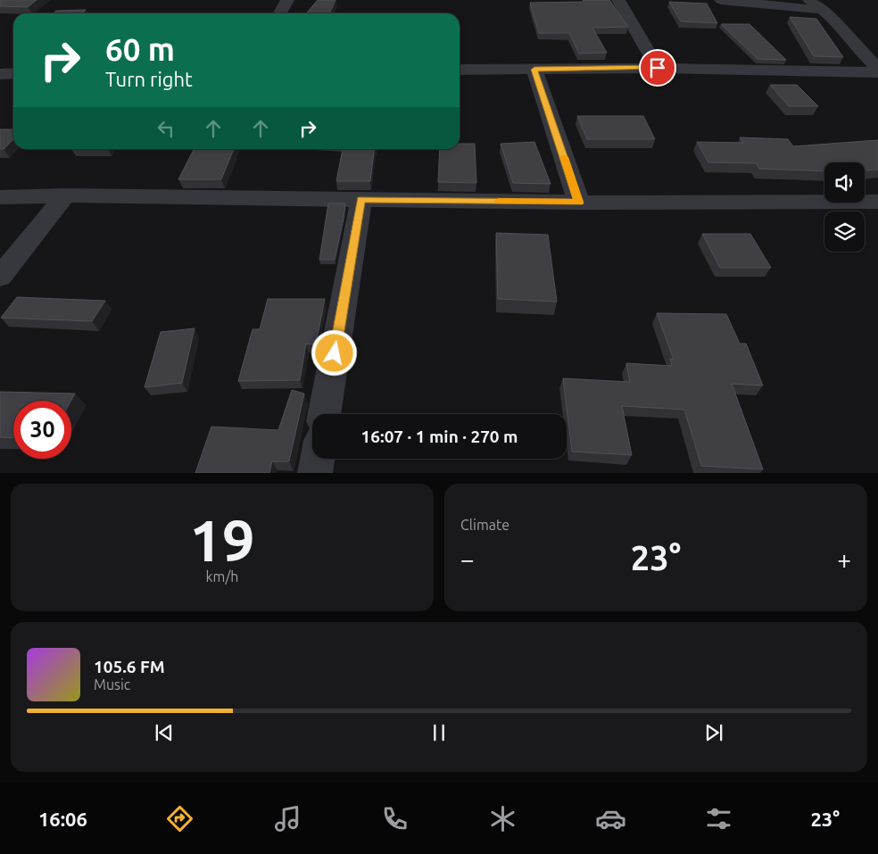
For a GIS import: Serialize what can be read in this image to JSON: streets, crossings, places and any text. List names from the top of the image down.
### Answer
{
  "page": {
    "turn": ["60 m", "Turn right"],
    "limit": "30",
    "trip": "16:07 · 1 min · 270 m",
    "tile": [
      ["19", "km/h"],
      "Climate"
    ],
    "heat": ["−", "23°", "+"],
    "song": ["105.6 FM", "Music"],
    "tabs": ["16:06", "23°"]
  }
}
